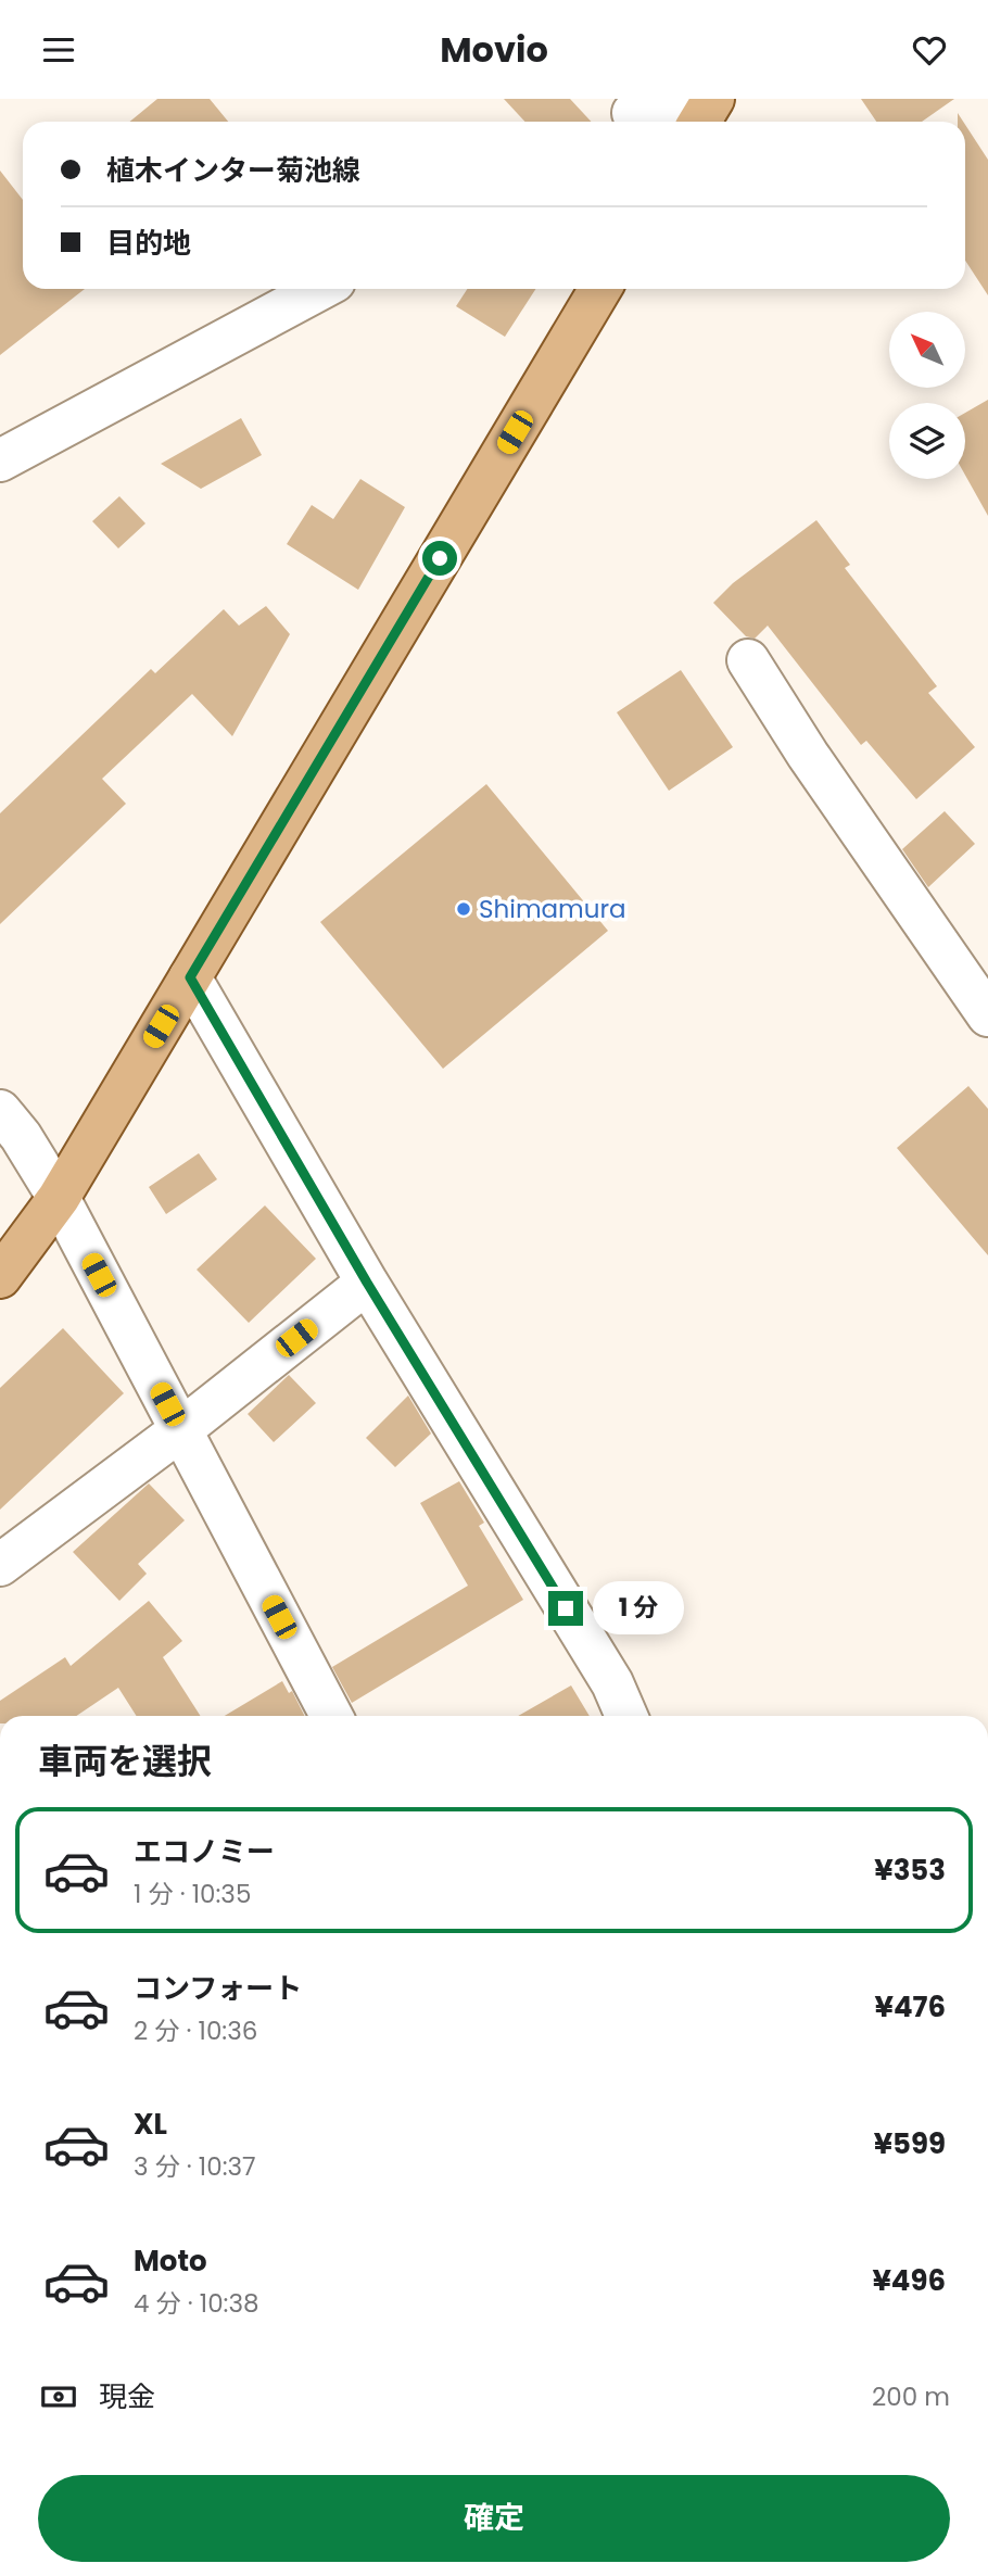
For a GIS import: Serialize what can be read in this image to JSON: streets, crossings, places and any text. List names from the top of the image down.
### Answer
{
  "places": ["Shimamura"],
  "north": "top left",
  "page": {
    "header": "Movio",
    "banner": ["植木インター菊池線", "目的地"],
    "bubble": "1 分",
    "heading": "車両を選択",
    "list": [
      {
        "name": "エコノミー",
        "note": "1 分 · 10:35",
        "value": "¥353"
      },
      {
        "name": "コンフォート",
        "note": "2 分 · 10:36",
        "value": "¥476"
      },
      {
        "name": "XL",
        "note": "3 分 · 10:37",
        "value": "¥599"
      },
      {
        "name": "Moto",
        "note": "4 分 · 10:38",
        "value": "¥496"
      }
    ],
    "pay": ["現金", "200 m"],
    "buttons": "確定"
  }
}
